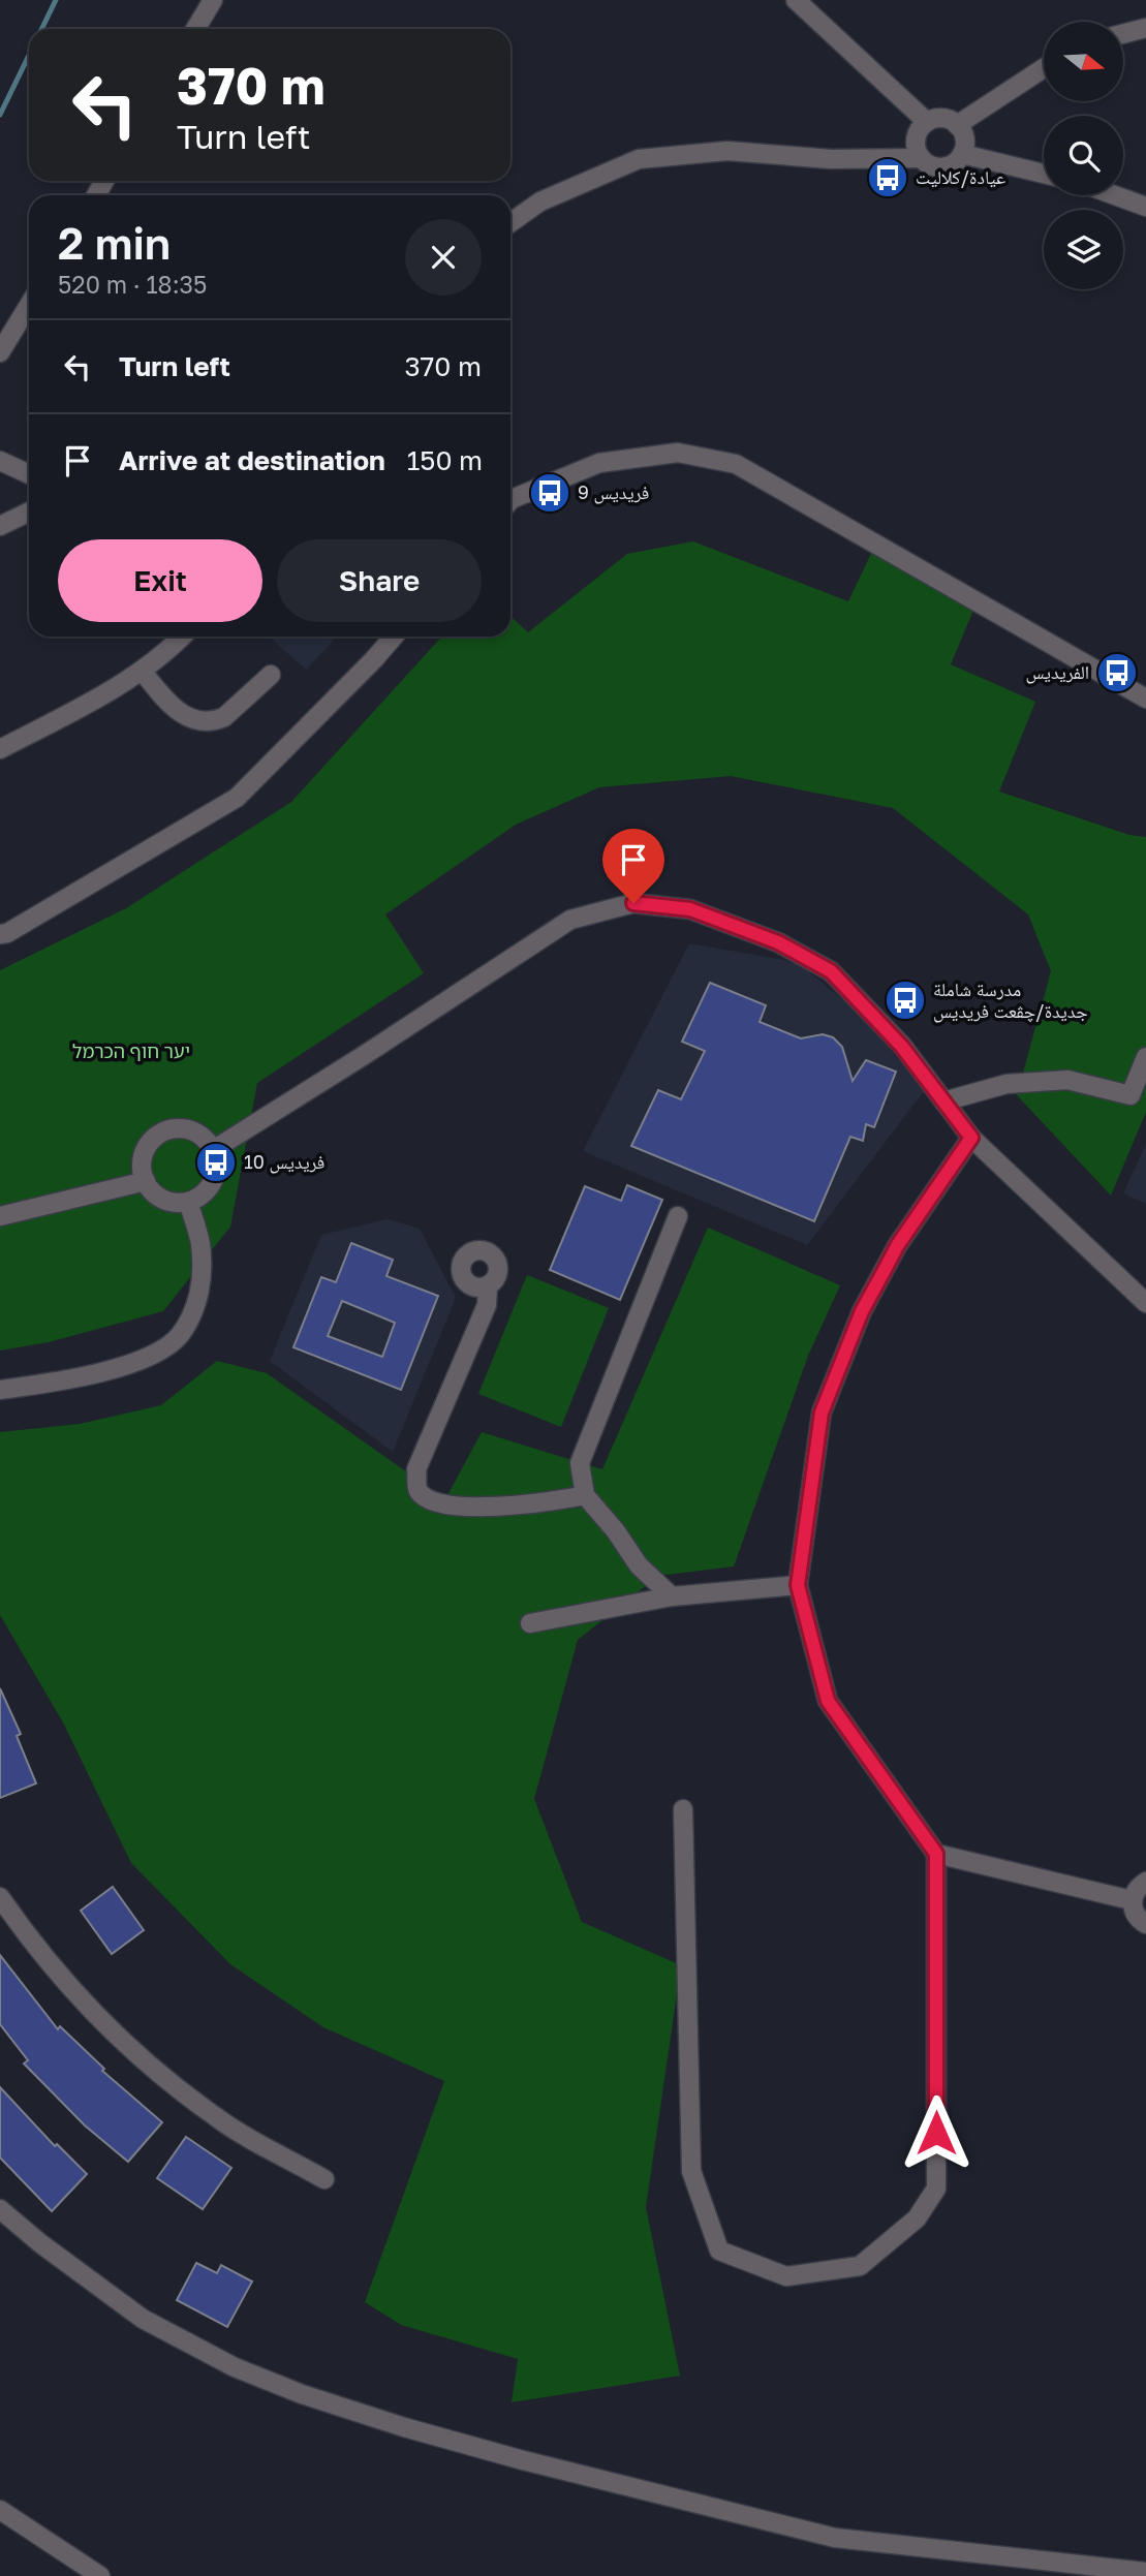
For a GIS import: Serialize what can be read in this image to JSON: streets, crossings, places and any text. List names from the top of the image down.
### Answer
{
  "parks": ["יער חוף הכרמל"],
  "places": {
    "bus stop": [
      "عيادة/كلاليت",
      "فريديس 9",
      "الفريديس",
      "مدرسة شاملة جديدة/چڤعت فريديس",
      "فريديس 10"
    ]
  },
  "north": "right",
  "page": {
    "turn": ["370 m", "Turn left"],
    "heading": ["2 min", "520 m · 18:35"],
    "list": [
      {
        "name": "Turn left",
        "value": "370 m"
      },
      {
        "name": "Arrive at destination",
        "value": "150 m"
      }
    ],
    "buttons": ["Exit", "Share"]
  }
}
